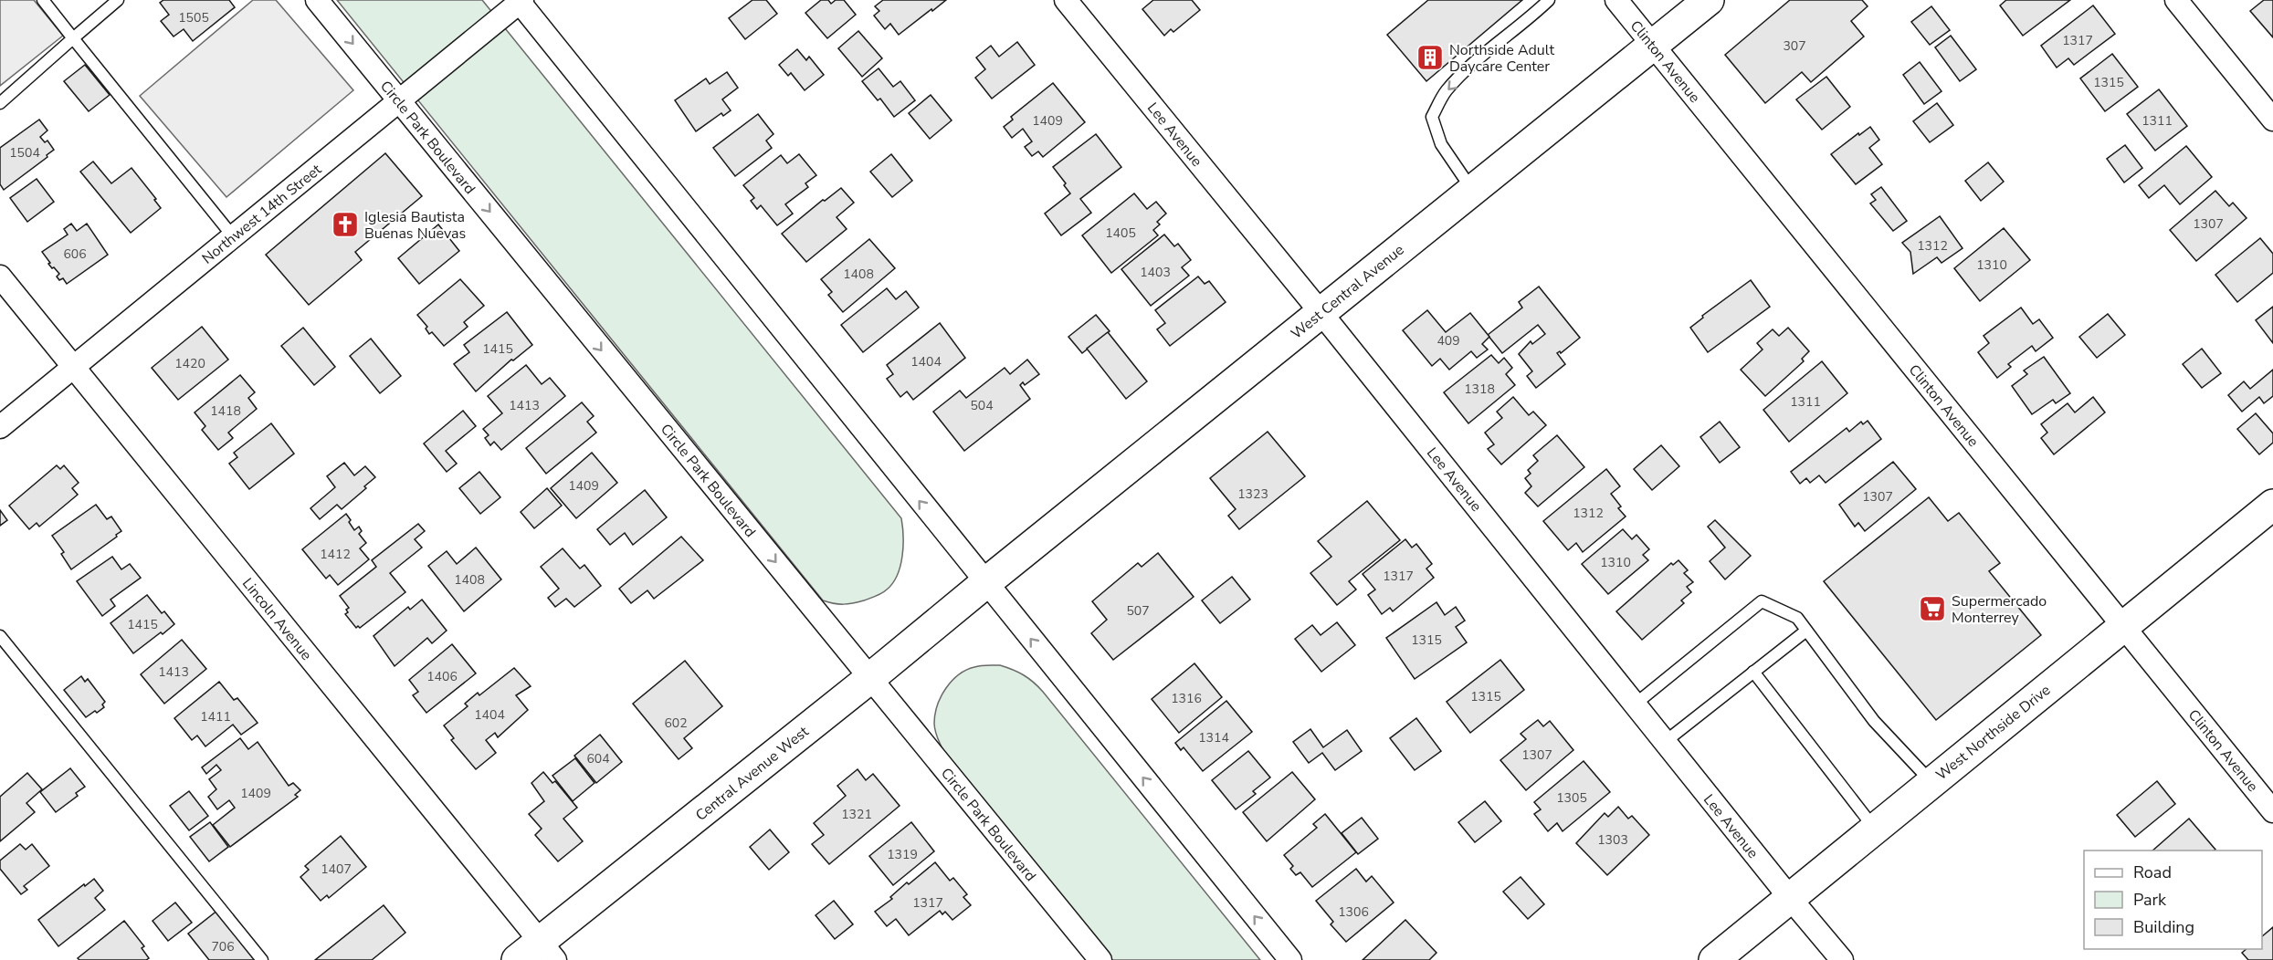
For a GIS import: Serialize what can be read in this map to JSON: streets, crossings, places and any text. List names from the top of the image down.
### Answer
{
  "streets": {
    "street": [
      "Clinton Avenue",
      "Lee Avenue",
      "Circle Park Boulevard",
      "Northwest 14th Street",
      "West Central Avenue",
      "Lincoln Avenue",
      "West Northside Drive",
      "Central Avenue West"
    ]
  },
  "crossings": [
    ["Clinton Avenue", "West Central Avenue"],
    ["Clinton Avenue", "West Northside Drive"],
    ["Lee Avenue", "West Central Avenue"],
    ["Lee Avenue", "West Northside Drive"],
    ["Circle Park Boulevard", "Northwest 14th Street"],
    ["Circle Park Boulevard", "Central Avenue West"],
    ["Northwest 14th Street", "Lincoln Avenue"],
    ["West Central Avenue", "Central Avenue West"],
    ["Lincoln Avenue", "Central Avenue West"]
  ],
  "places": {
    "building": ["Northside Adult Daycare Center"],
    "church": ["Iglesia Bautista Buenas Nuevas"],
    "supermarket": ["Supermercado Monterrey"]
  },
  "house_numbers": [
    "1505",
    "1317",
    "307",
    "1315",
    "1409",
    "1311",
    "1504",
    "1307",
    "1405",
    "1312",
    "606",
    "1310",
    "1403",
    "1408",
    "409",
    "1415",
    "1404",
    "1420",
    "1318",
    "1311",
    "1413",
    "504",
    "1418",
    "1409",
    "1323",
    "1307",
    "1312",
    "1412",
    "1310",
    "1317",
    "1408",
    "507",
    "1415",
    "1315",
    "1413",
    "1406",
    "1315",
    "1316",
    "1404",
    "1411",
    "602",
    "1314",
    "1307",
    "604",
    "1409",
    "1305",
    "1321",
    "1303",
    "1319",
    "1407",
    "1317",
    "1306",
    "706"
  ],
  "legend": ["Road", "Park", "Building"]
}
